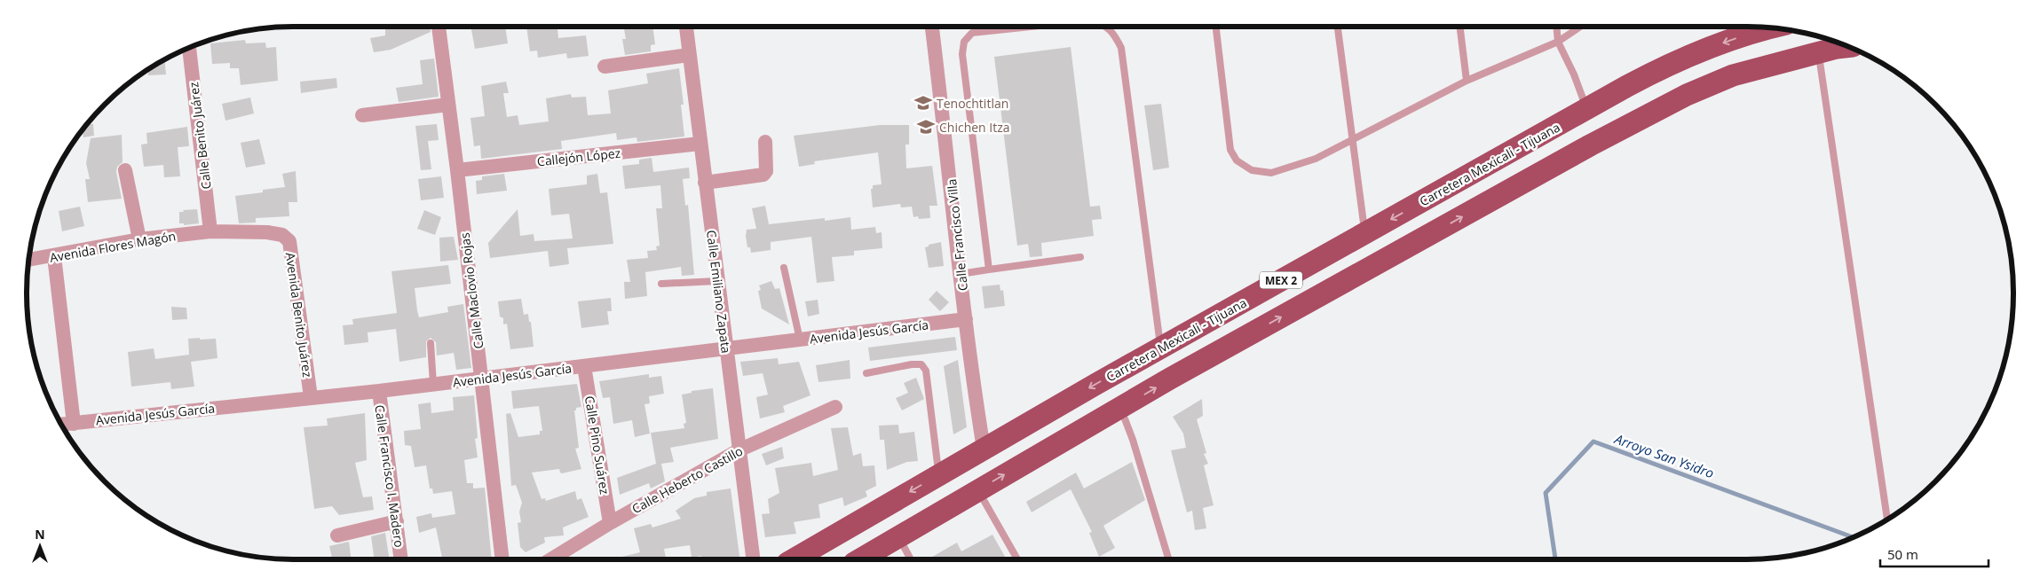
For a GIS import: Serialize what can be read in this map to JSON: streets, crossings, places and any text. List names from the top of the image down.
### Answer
{
  "streets": {
    "main road": ["Carretera Mexicali - Tijuana", "MEX 2"],
    "street": [
      "Calle Benito Juárez",
      "Callejón López",
      "Calle Francisco Villa",
      "Avenida Flores Magón",
      "Calle Maclovio Rojas",
      "Calle Emiliano Zapata",
      "Avenida Benito Juárez",
      "Avenida Jesús García",
      "Calle Pino Suárez",
      "Calle Francisco I. Madero",
      "Calle Heberto Castillo"
    ]
  },
  "crossings": [
    ["Calle Benito Juárez", "Avenida Flores Magón"],
    ["Callejón López", "Calle Maclovio Rojas"],
    ["Callejón López", "Calle Emiliano Zapata"],
    ["Carretera Mexicali - Tijuana", "Calle Francisco Villa"],
    ["Calle Francisco Villa", "Avenida Jesús García"],
    ["Avenida Flores Magón", "Avenida Benito Juárez"],
    ["Calle Maclovio Rojas", "Avenida Jesús García"],
    ["Calle Emiliano Zapata", "Avenida Jesús García"],
    ["Calle Emiliano Zapata", "Calle Heberto Castillo"],
    ["Avenida Benito Juárez", "Avenida Jesús García"],
    ["Avenida Jesús García", "Calle Pino Suárez"],
    ["Avenida Jesús García", "Calle Francisco I. Madero"],
    ["Calle Pino Suárez", "Calle Heberto Castillo"]
  ],
  "water": ["Arroyo San Ysidro"],
  "places": {
    "school or university": ["Tenochtitlan", "Chichen Itza"]
  },
  "scale_bar": "50 m",
  "north": "top"
}
